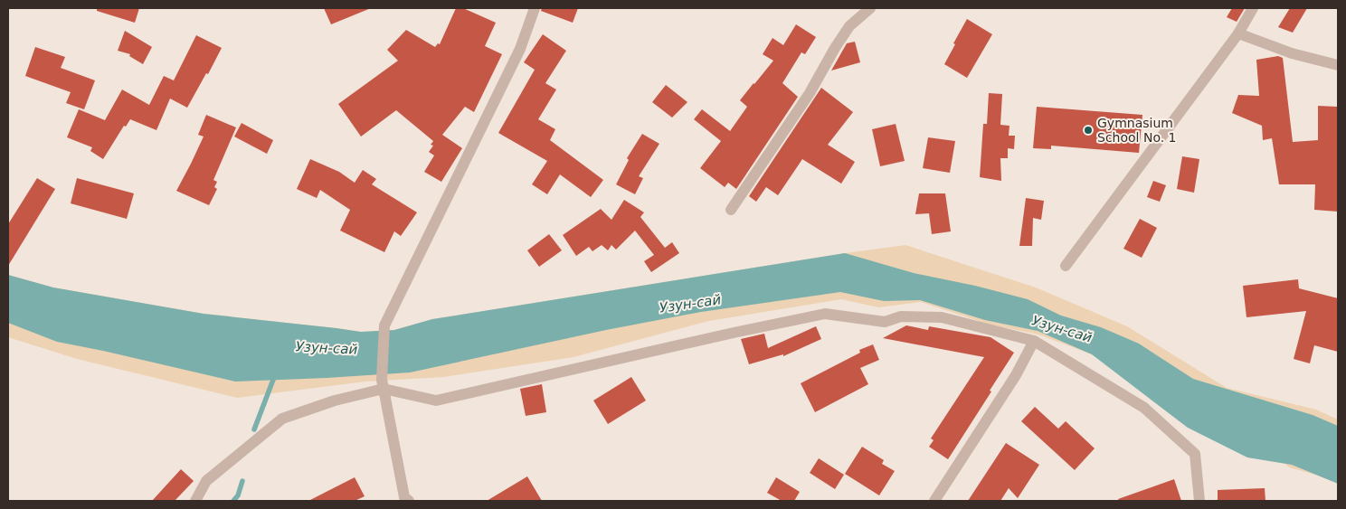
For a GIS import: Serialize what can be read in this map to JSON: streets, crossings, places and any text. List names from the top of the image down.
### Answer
{
  "water": ["Узун-сай"],
  "places": ["Gymnasium School No. 1"]
}
